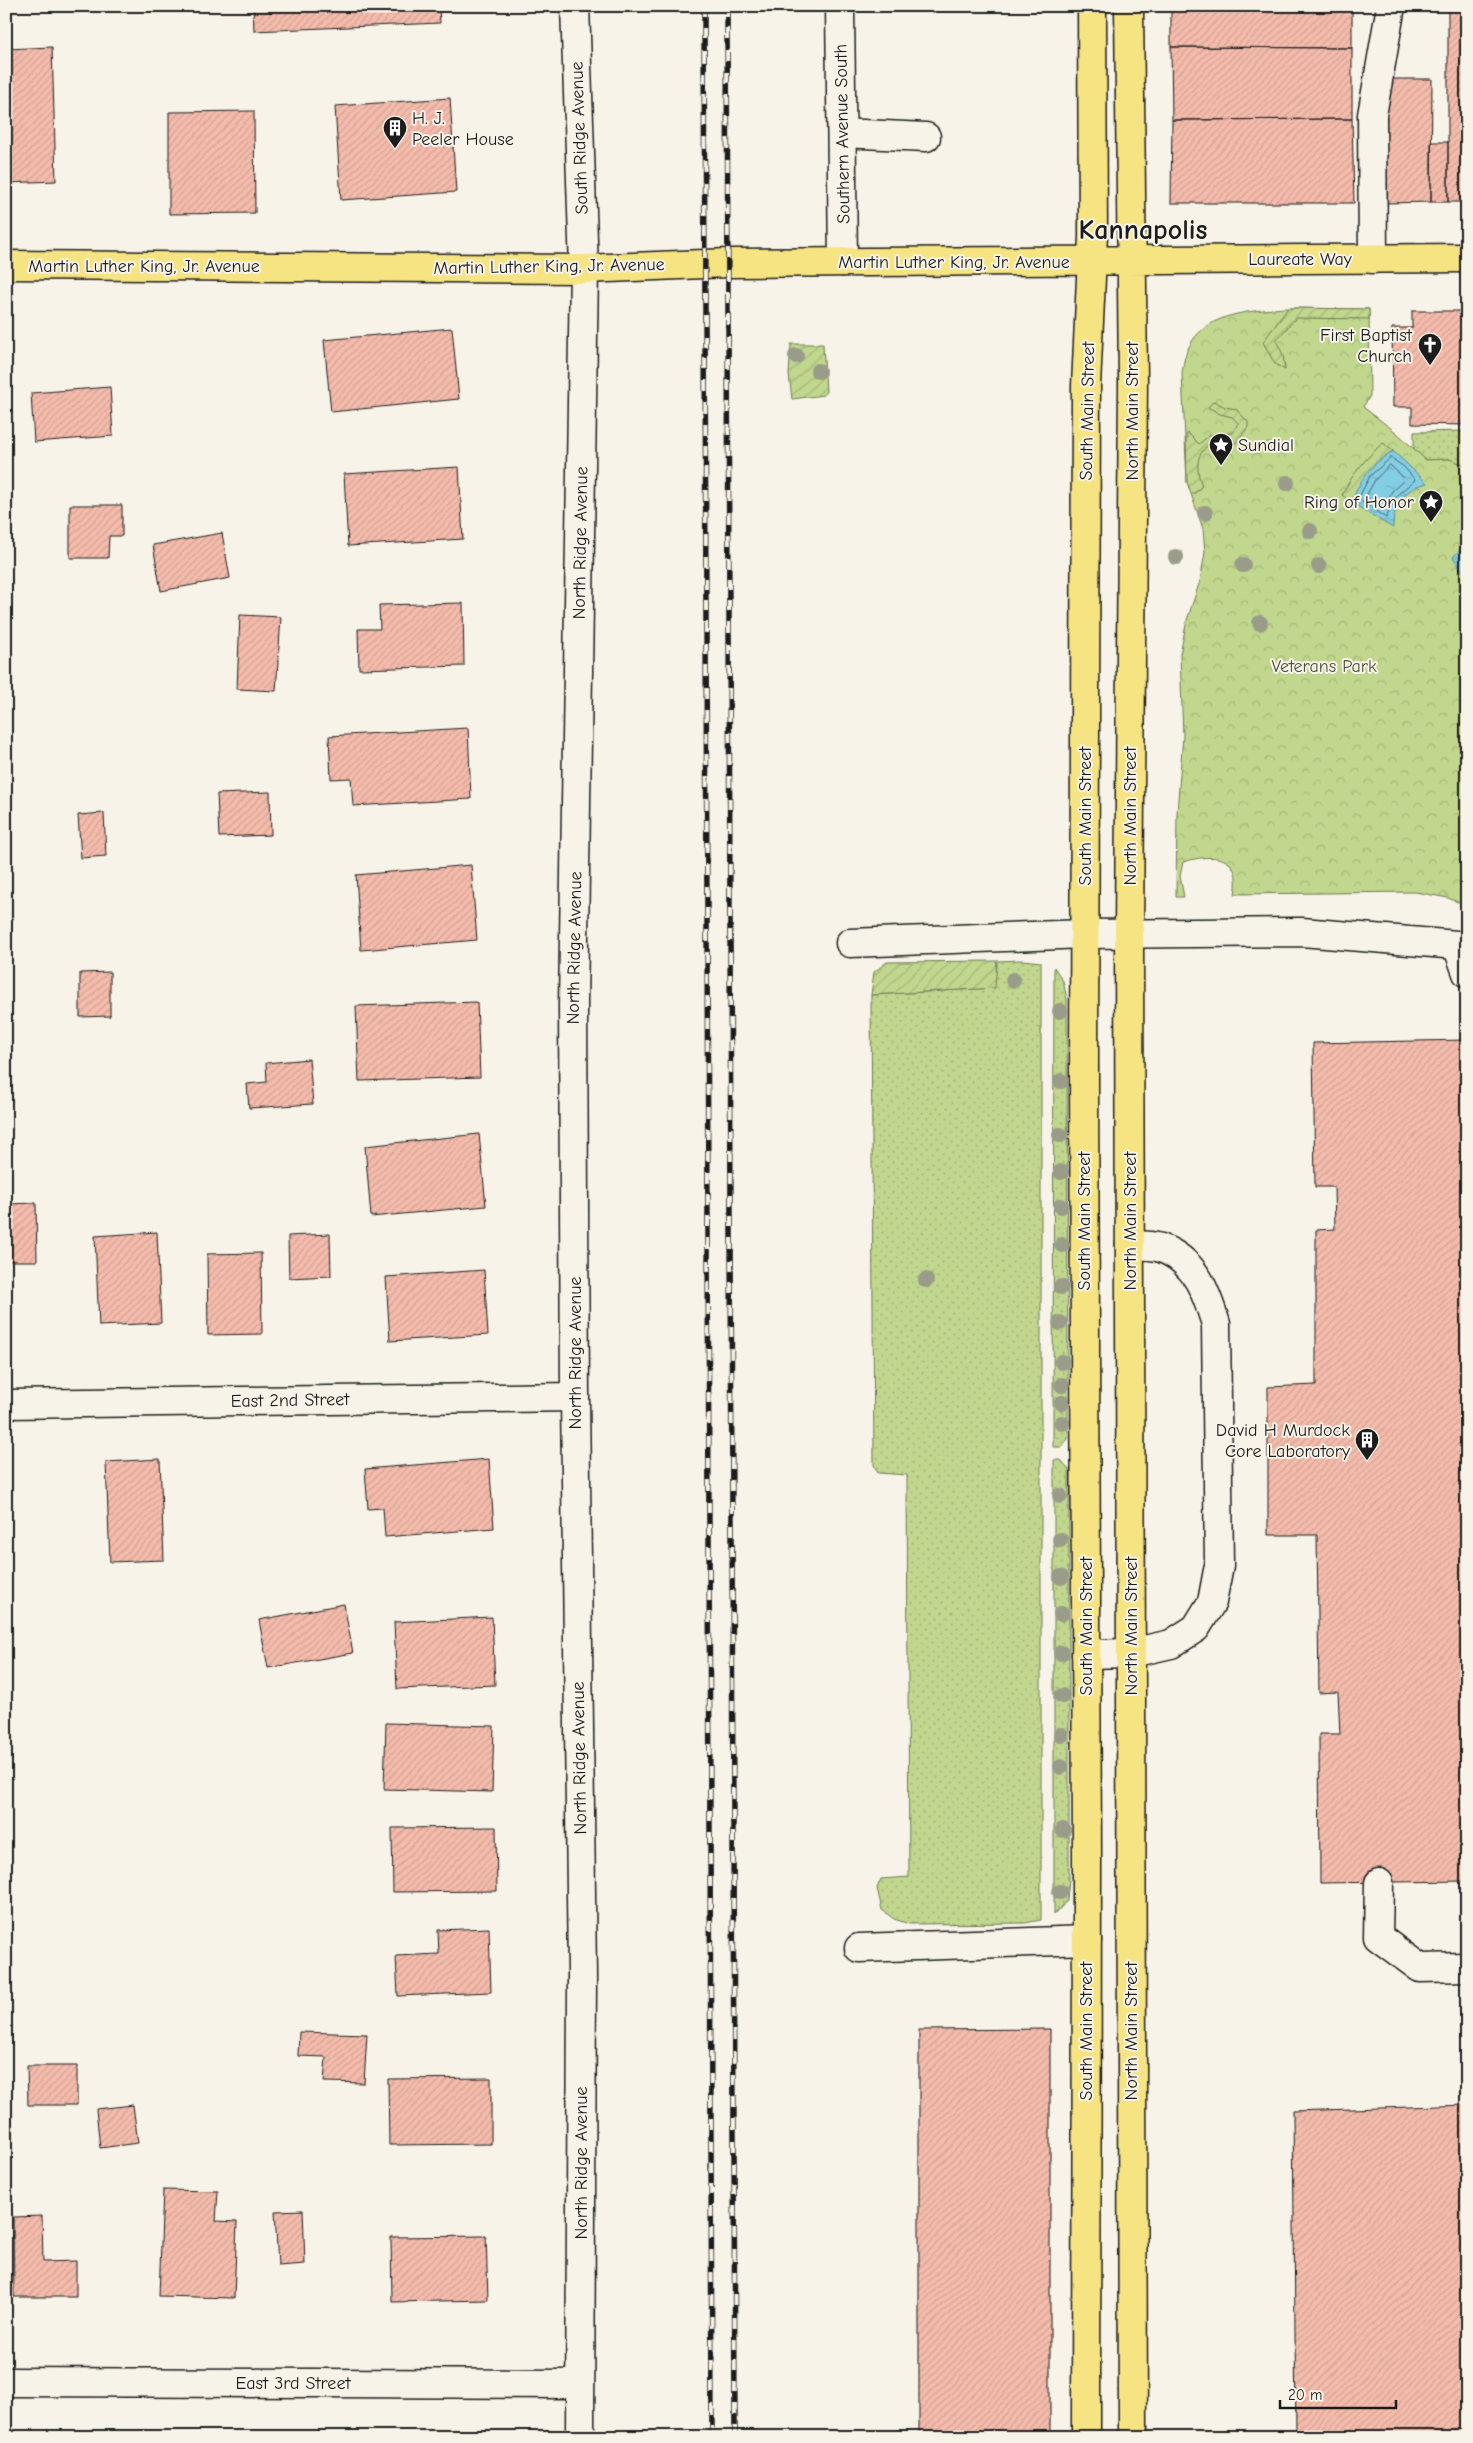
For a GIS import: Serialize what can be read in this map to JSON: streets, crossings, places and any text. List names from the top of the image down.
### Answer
{
  "streets": {
    "main road": [
      "Laureate Way",
      "Martin Luther King, Jr. Avenue",
      "South Main Street",
      "North Main Street"
    ],
    "street": [
      "Southern Avenue South",
      "South Ridge Avenue",
      "North Ridge Avenue",
      "East 2nd Street",
      "East 3rd Street"
    ]
  },
  "crossings": [
    ["Southern Avenue South", "Martin Luther King, Jr. Avenue"],
    ["South Ridge Avenue", "Martin Luther King, Jr. Avenue"],
    ["South Ridge Avenue", "North Ridge Avenue"],
    ["Laureate Way", "Martin Luther King, Jr. Avenue"],
    ["Laureate Way", "South Main Street"],
    ["Laureate Way", "North Main Street"],
    ["Martin Luther King, Jr. Avenue", "South Main Street"],
    ["Martin Luther King, Jr. Avenue", "North Ridge Avenue"],
    ["North Ridge Avenue", "East 2nd Street"],
    ["North Ridge Avenue", "East 3rd Street"]
  ],
  "districts": ["Kannapolis"],
  "parks": ["Veterans Park"],
  "places": {
    "building": ["H. J. Peeler House", "David H Murdock Core Laboratory"],
    "church": ["First Baptist Church"],
    "place": ["Sundial", "Ring of Honor"]
  },
  "scale_bar": "20 m"
}
